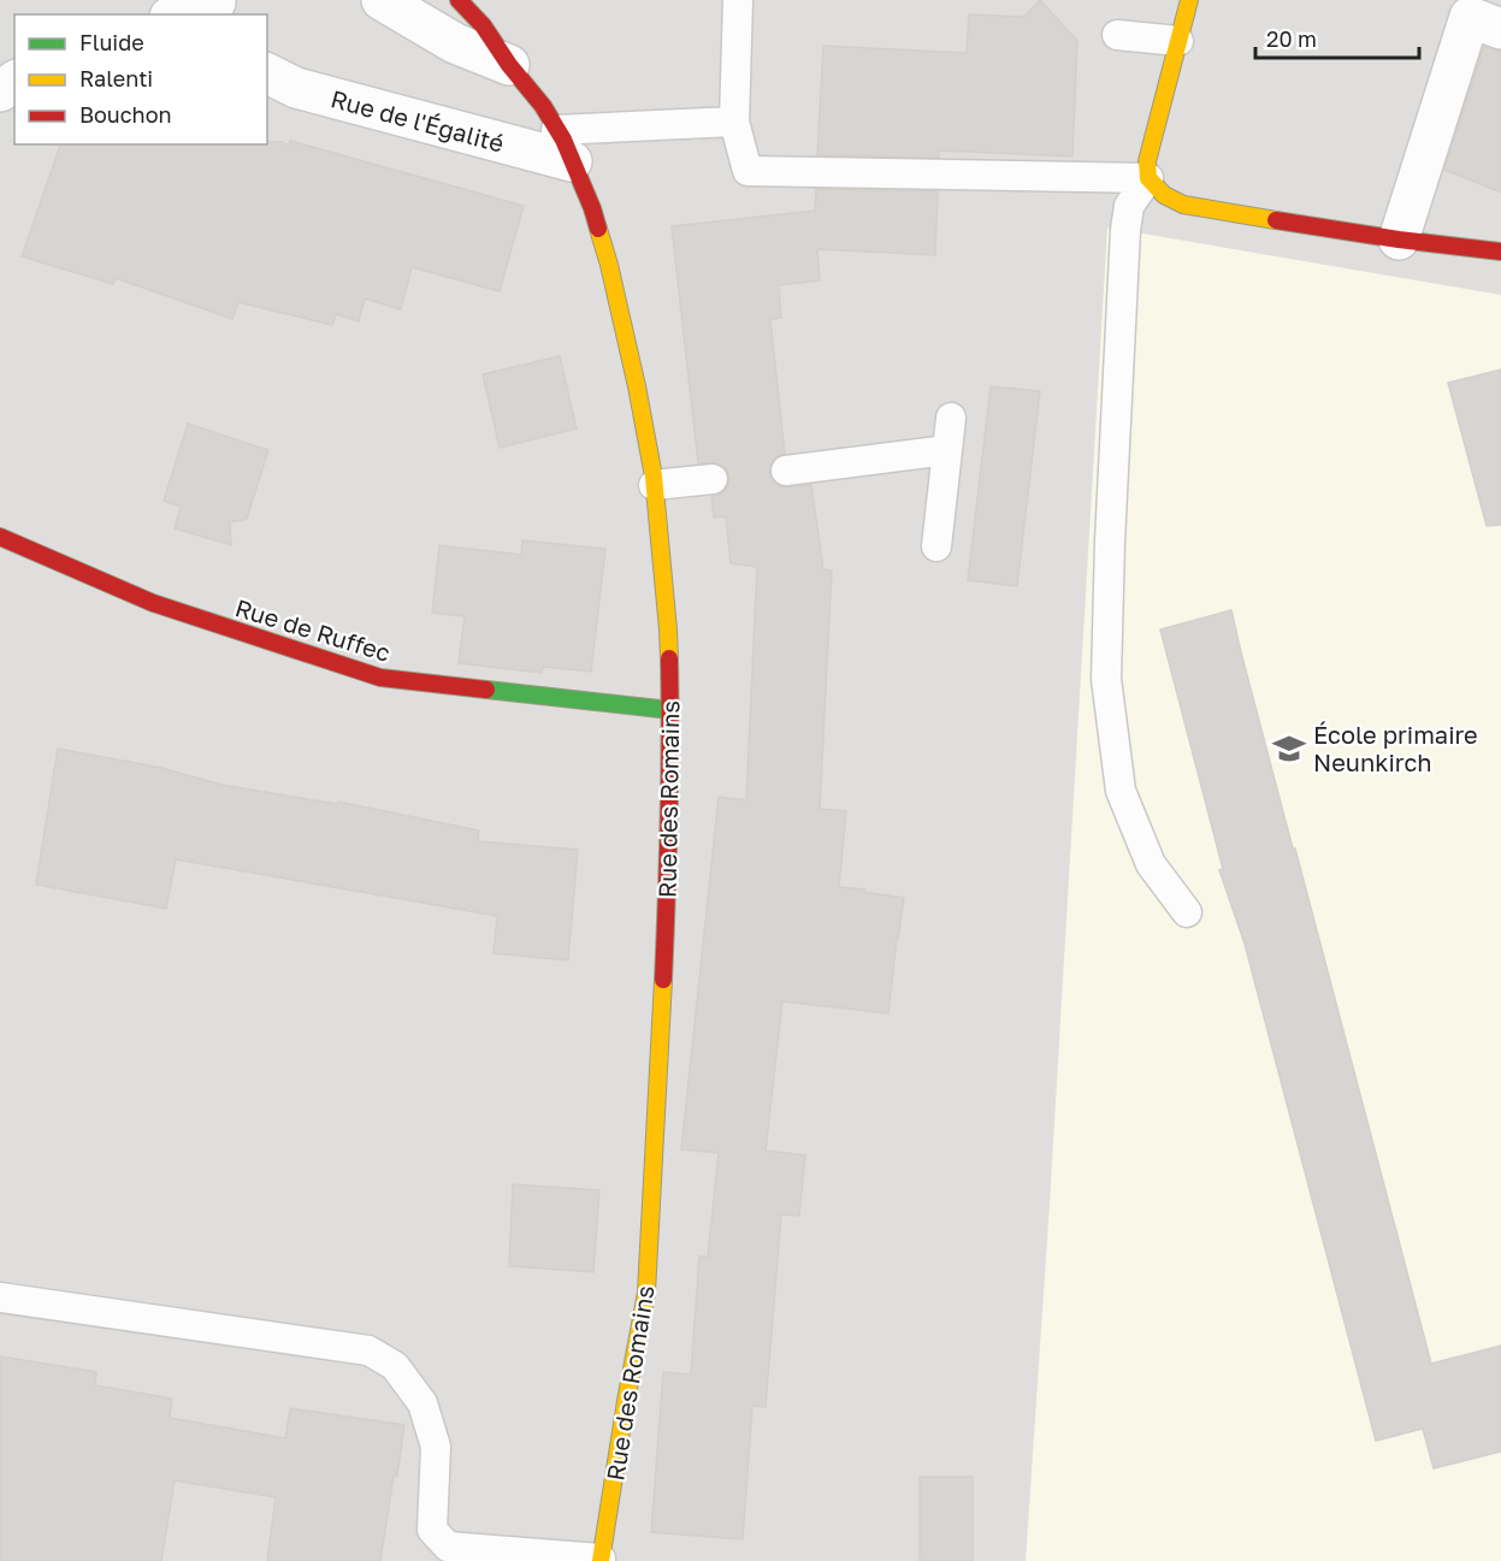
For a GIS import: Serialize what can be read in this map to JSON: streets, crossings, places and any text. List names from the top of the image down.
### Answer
{
  "streets": {
    "street": ["Rue de l'Égalité", "Rue de Ruffec", "Rue des Romains"]
  },
  "crossings": [
    ["Rue de l'Égalité", "Rue des Romains"],
    ["Rue de Ruffec", "Rue des Romains"]
  ],
  "places": {
    "school or university": ["École primaire Neunkirch"]
  },
  "legend": ["Fluide", "Ralenti", "Bouchon"],
  "scale_bar": "20 m"
}
